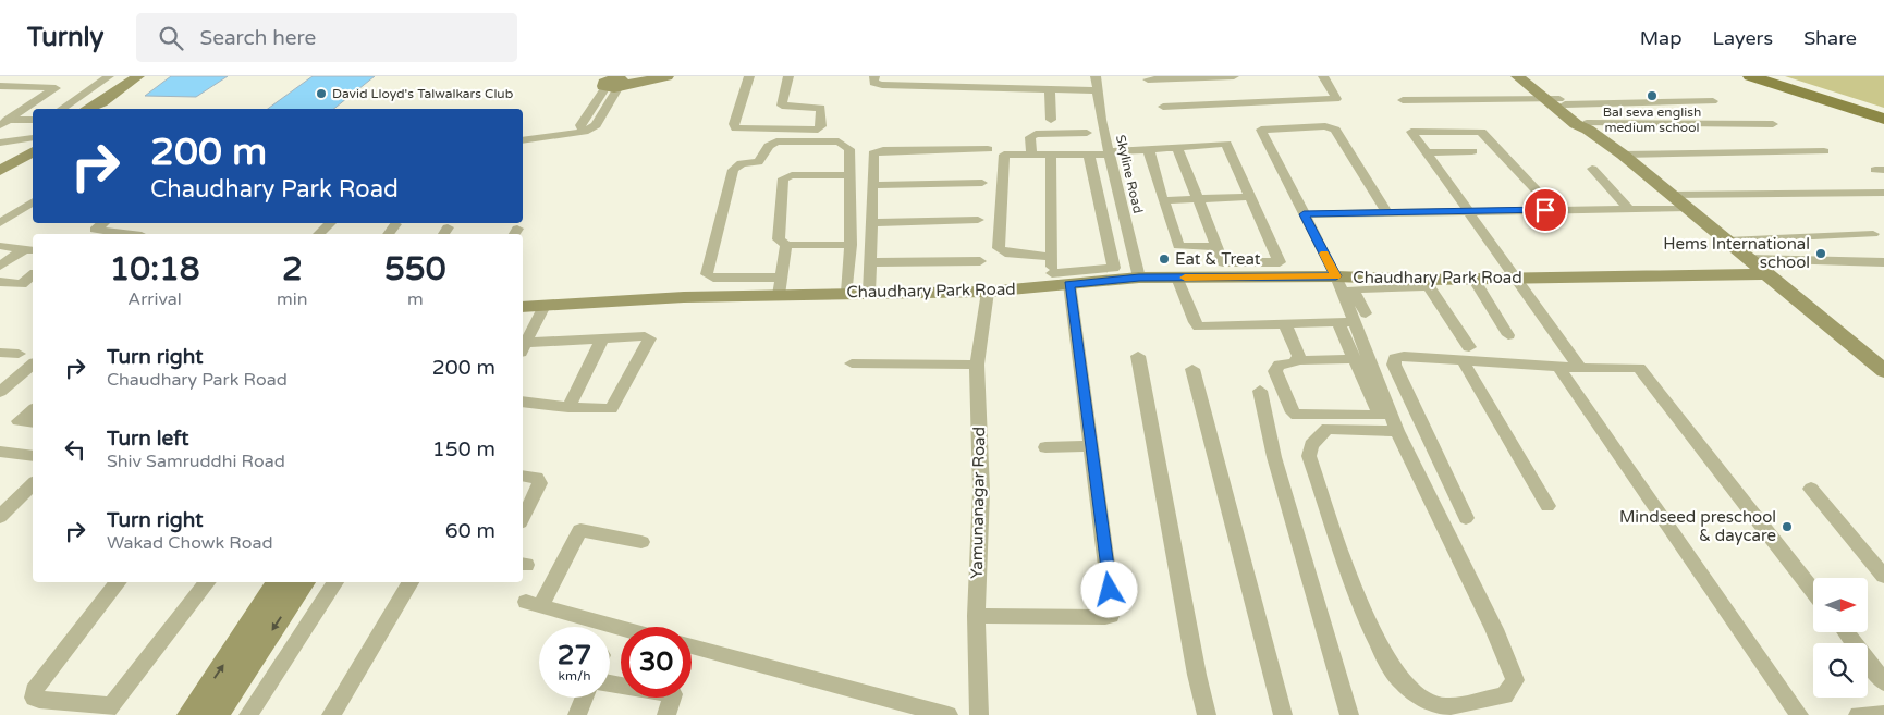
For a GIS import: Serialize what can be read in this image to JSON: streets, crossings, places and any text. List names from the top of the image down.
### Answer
{
  "streets": {
    "street": ["Skyline Road", "Chaudhary Park Road", "Yamunanagar Road"]
  },
  "crossings": [
    ["Skyline Road", "Chaudhary Park Road"],
    ["Chaudhary Park Road", "Yamunanagar Road"]
  ],
  "places": [
    "David Lloyd's Talwalkars Club",
    "Bal seva english medium school",
    "Hems International school",
    "Eat & Treat",
    "Mindseed preschool & daycare"
  ],
  "north": "right",
  "page": {
    "header": "Turnly",
    "search": "Search here",
    "nav": ["Map", "Layers", "Share"],
    "turn": ["200 m", "Chaudhary Park Road"],
    "eta": [
      "10:18",
      "Arrival",
      "2",
      "min",
      "550",
      "m"
    ],
    "list": [
      {
        "name": "Turn right",
        "note": "Chaudhary Park Road",
        "value": "200 m"
      },
      {
        "name": "Turn left",
        "note": "Shiv Samruddhi Road",
        "value": "150 m"
      },
      {
        "name": "Turn right",
        "note": "Wakad Chowk Road",
        "value": "60 m"
      }
    ],
    "speed": "27 km/h",
    "limit": "30"
  }
}
